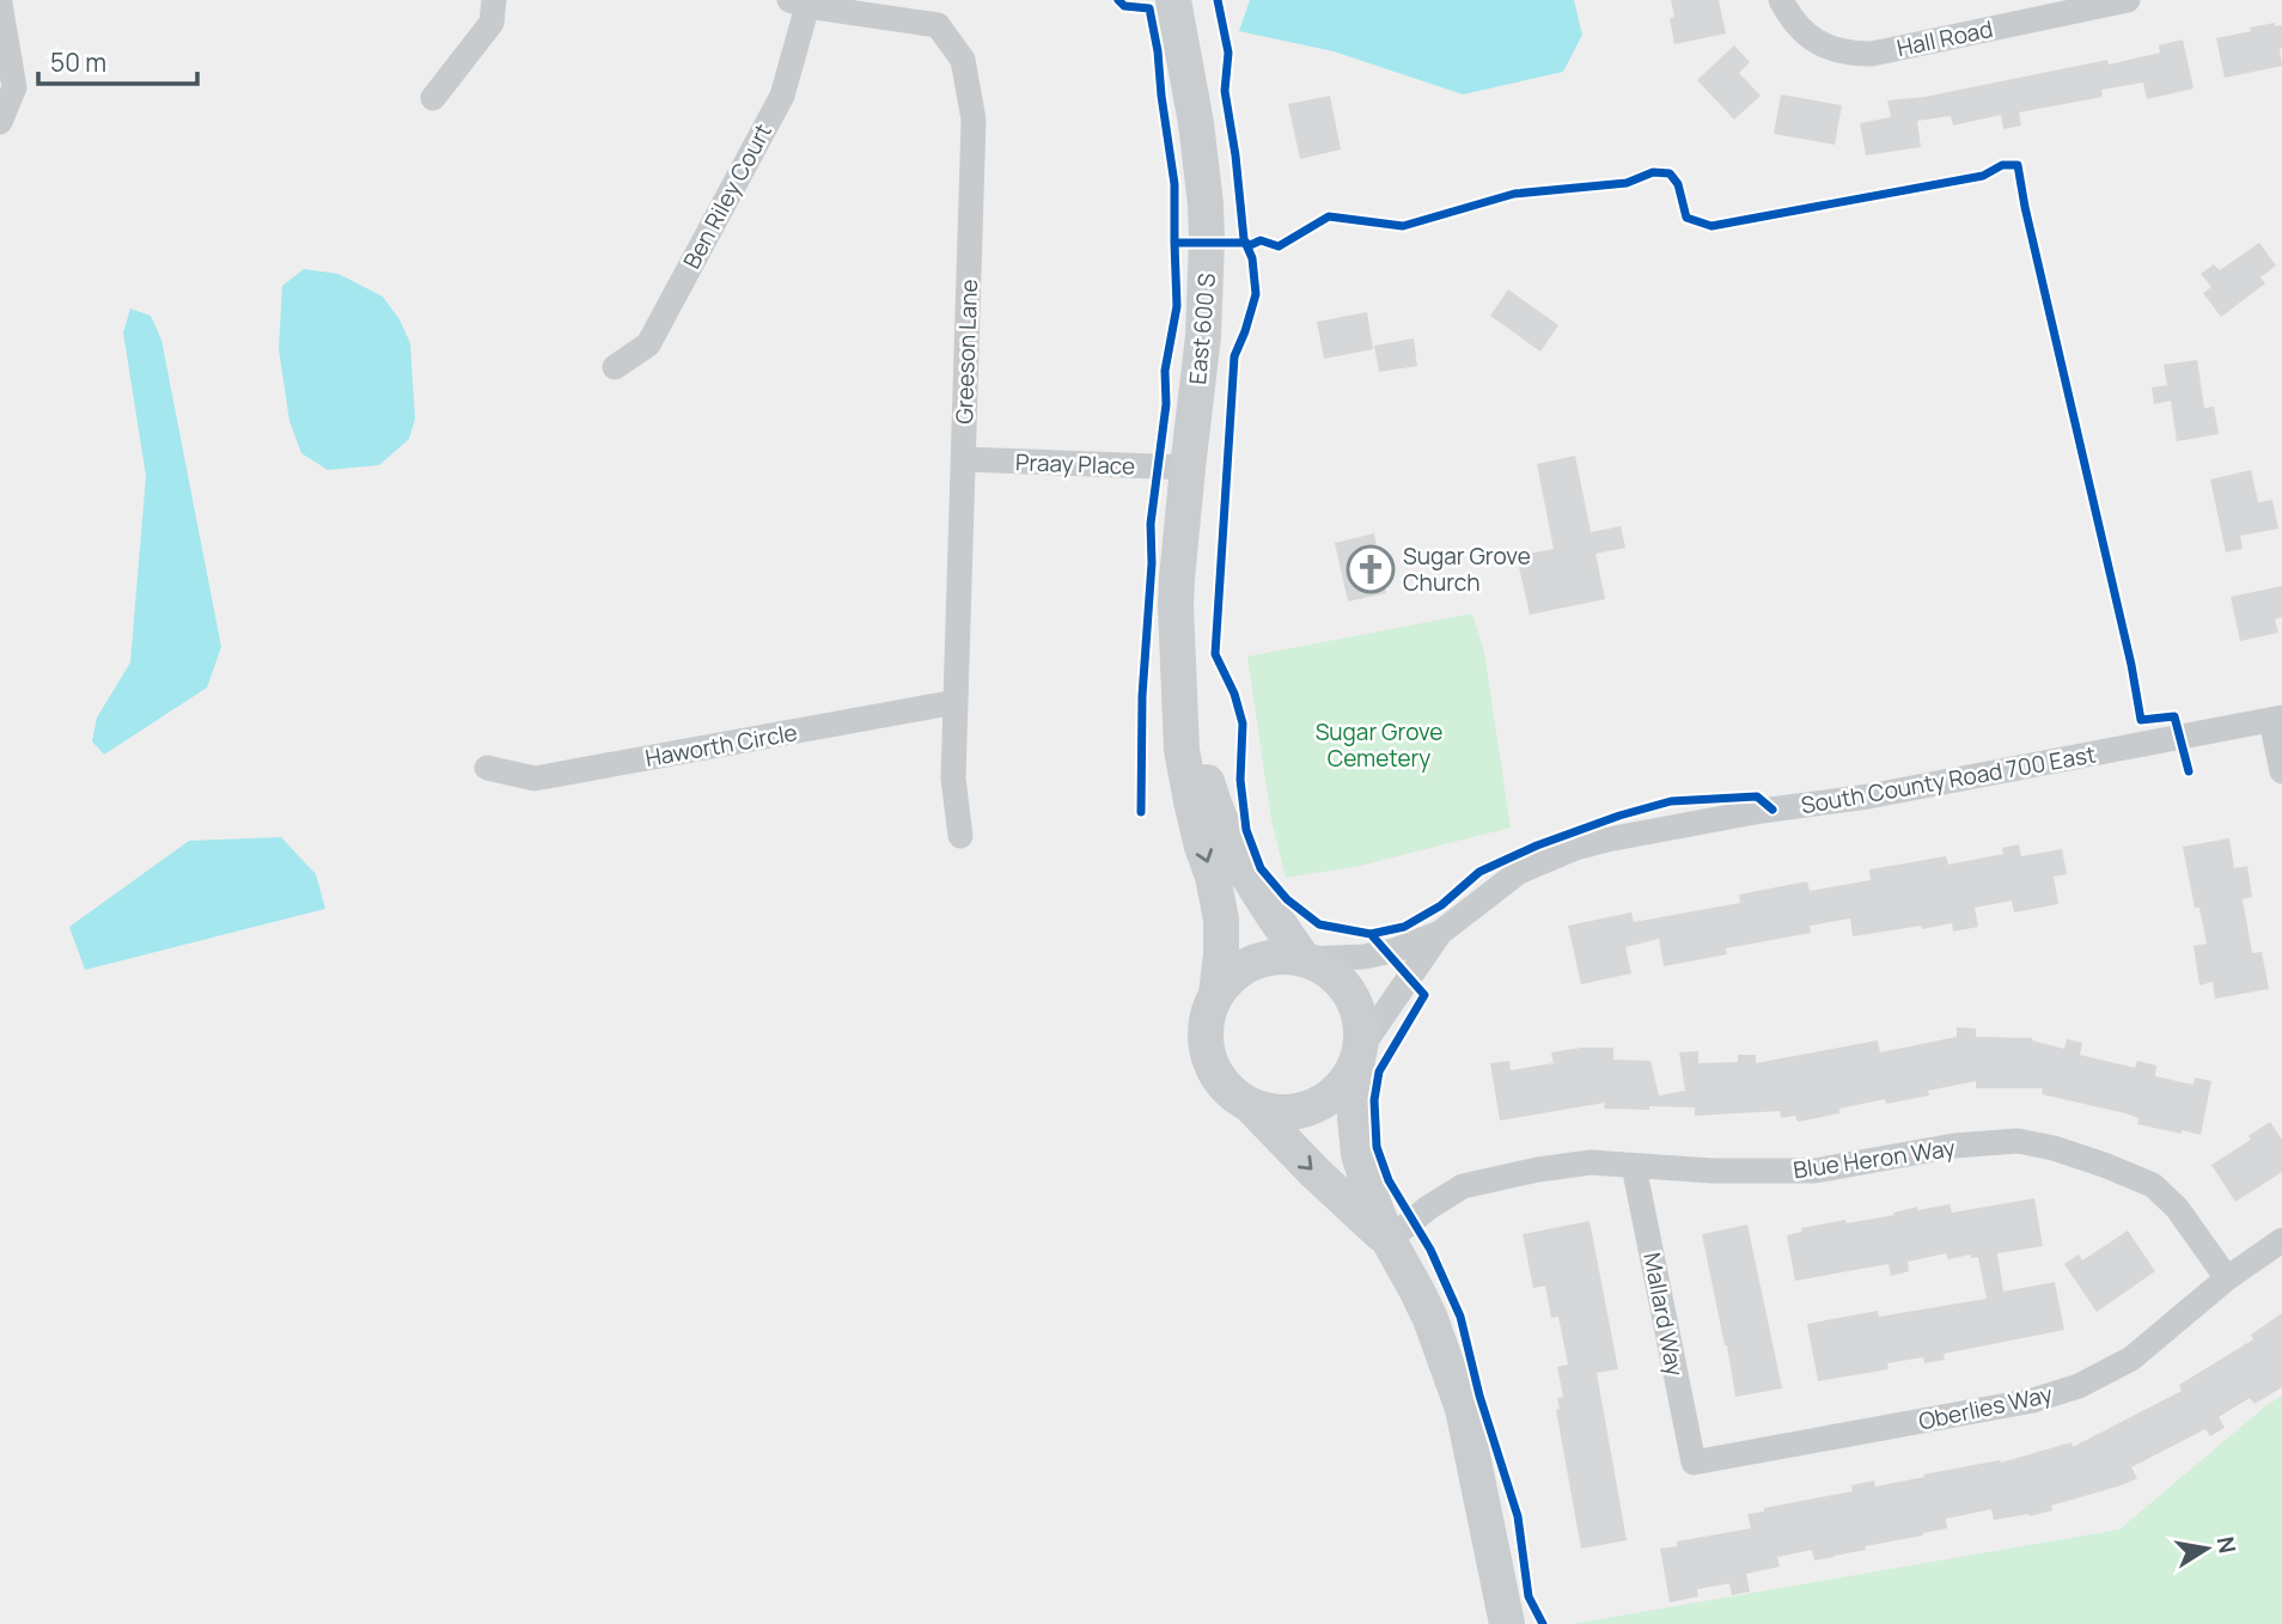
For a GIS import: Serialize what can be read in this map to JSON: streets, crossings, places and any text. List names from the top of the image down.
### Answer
{
  "streets": {
    "street": [
      "Hall Road",
      "Ben Riley Court",
      "East 600 S",
      "Greeson Lane",
      "Praay Place",
      "Haworth Circle",
      "South County Road 700 East",
      "Blue Heron Way",
      "Mallard Way",
      "Oberlies Way"
    ]
  },
  "crossings": [
    ["Ben Riley Court", "Greeson Lane"],
    ["East 600 S", "Praay Place"],
    ["Greeson Lane", "Praay Place"],
    ["Greeson Lane", "Haworth Circle"],
    ["Blue Heron Way", "Mallard Way"],
    ["Blue Heron Way", "Oberlies Way"],
    ["Mallard Way", "Oberlies Way"]
  ],
  "parks": ["Sugar Grove Cemetery"],
  "places": {
    "church": ["Sugar Grove Church"]
  },
  "scale_bar": "50 m",
  "north": "right"
}
